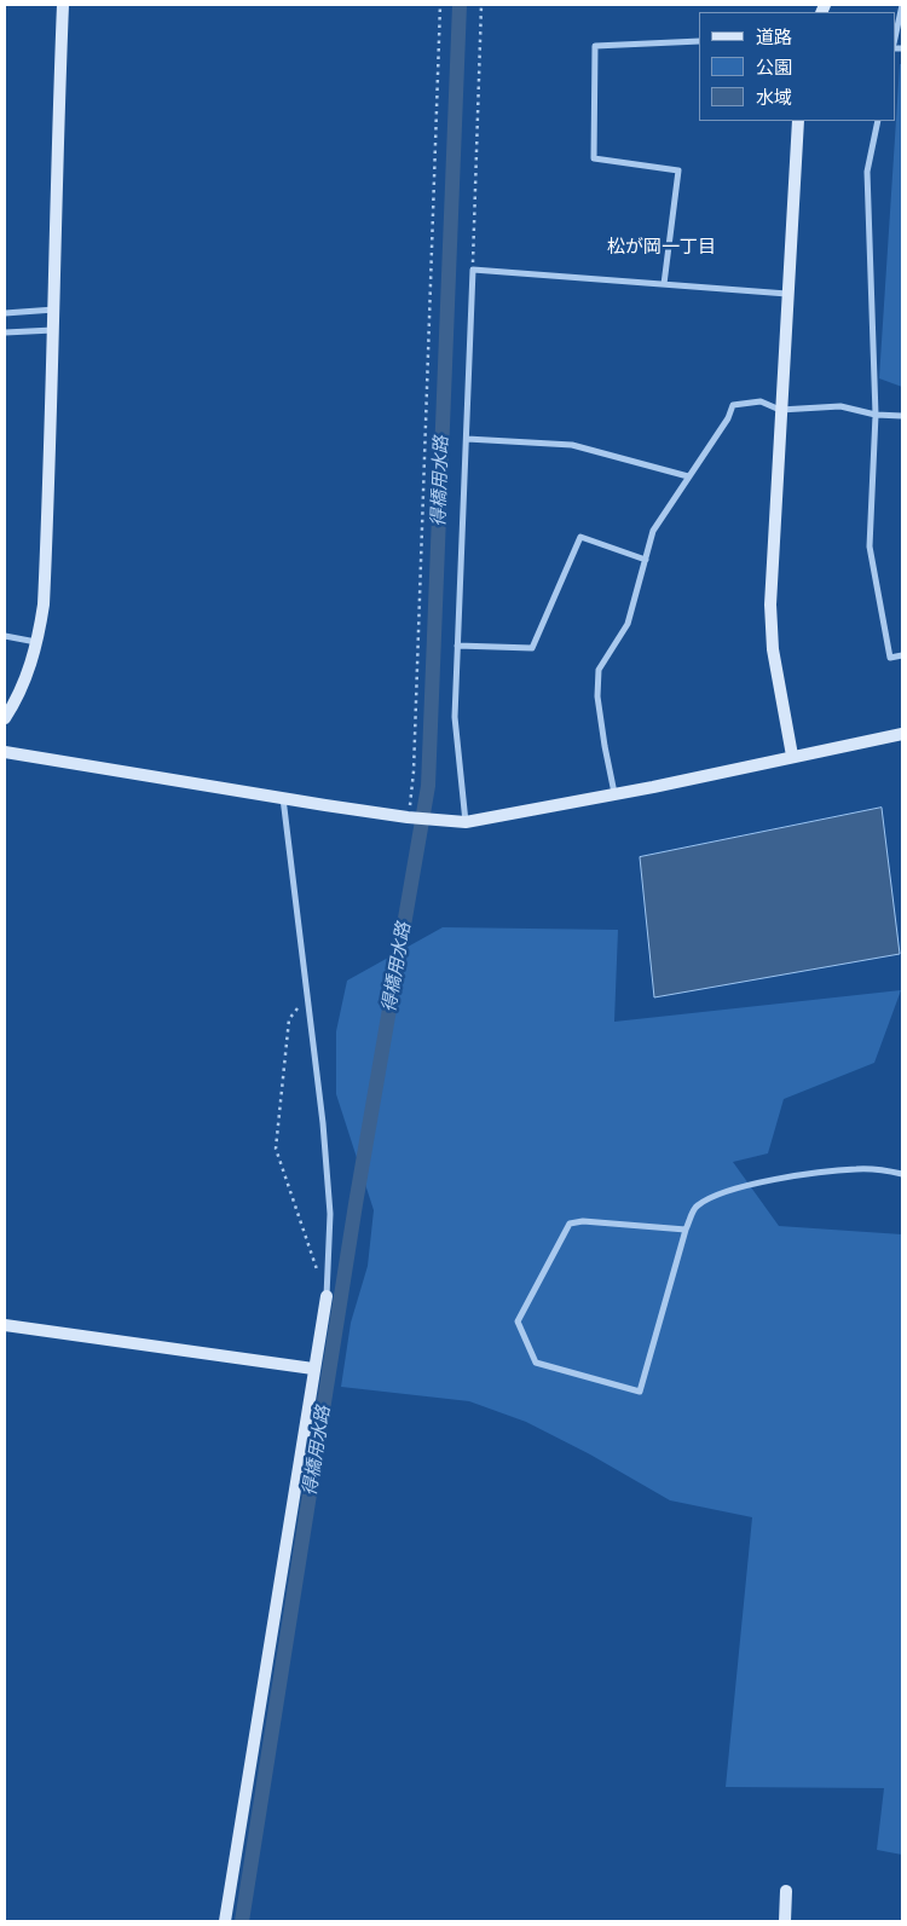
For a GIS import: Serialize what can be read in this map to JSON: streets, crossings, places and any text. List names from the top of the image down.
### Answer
{
  "districts": ["松が岡一丁目"],
  "water": ["得橋用水路"],
  "legend": ["道路", "公園", "水域"]
}
